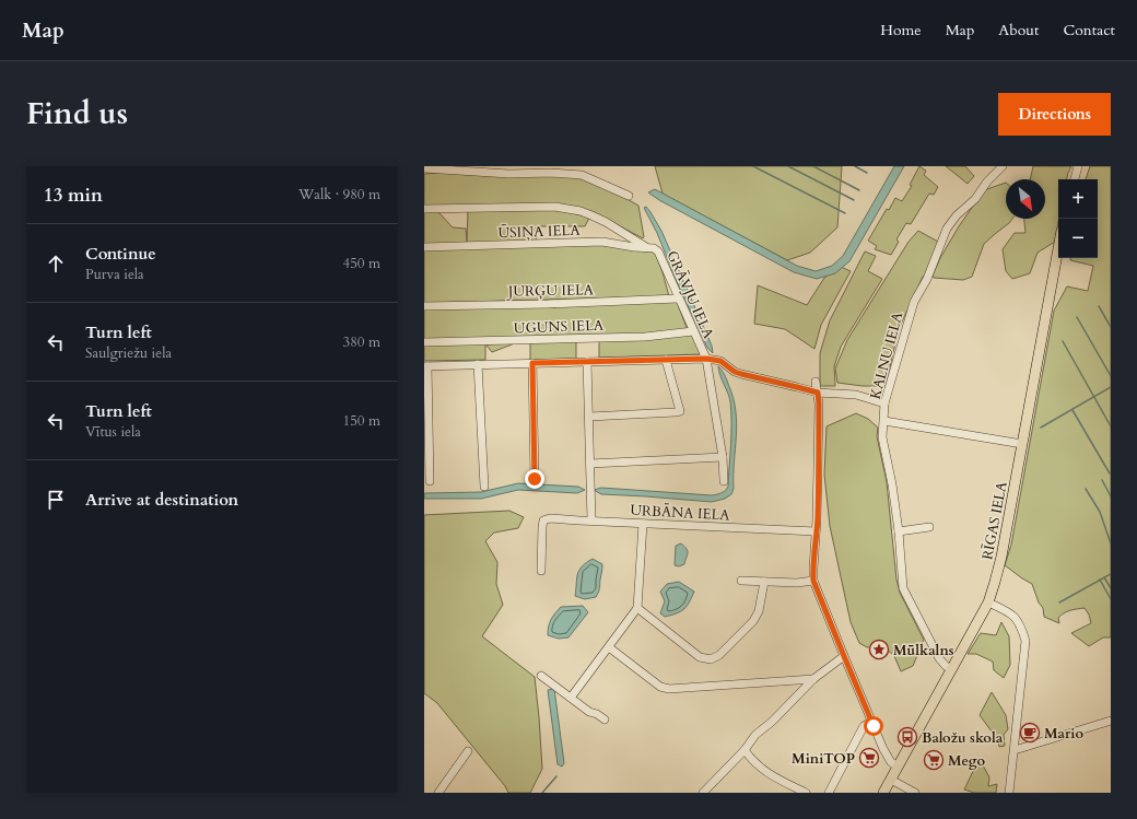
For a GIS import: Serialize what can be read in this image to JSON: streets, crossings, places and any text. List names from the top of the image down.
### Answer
{
  "streets": {
    "main road": ["RĪGAS IELA"],
    "street": [
      "ŪSIŅA IELA",
      "JURĢU IELA",
      "GRĀVJU IELA",
      "UGUNS IELA",
      "KALNU IELA",
      "URBĀNA IELA"
    ]
  },
  "crossings": [
    ["ŪSIŅA IELA", "GRĀVJU IELA"],
    ["JURĢU IELA", "GRĀVJU IELA"],
    ["GRĀVJU IELA", "UGUNS IELA"],
    ["KALNU IELA", "RĪGAS IELA"]
  ],
  "places": {
    "place": ["Mūlkalns"],
    "cafe": ["Mario"],
    "bus stop": ["Baložu skola"],
    "supermarket": ["MiniTOP", "Mego"]
  },
  "north": "bottom right",
  "page": {
    "header": "Map",
    "nav": [
      "Home",
      "Map",
      "About",
      "Contact"
    ],
    "title": "Find us",
    "buttons": "Directions",
    "heading": ["13 min", "Walk · 980 m"],
    "map_buttons": ["+", "−"],
    "list": [
      ["Continue", "Purva iela", "450 m"],
      ["Turn left", "Saulgriežu iela", "380 m"],
      ["Turn left", "Vītus iela", "150 m"],
      "Arrive at destination"
    ]
  }
}
